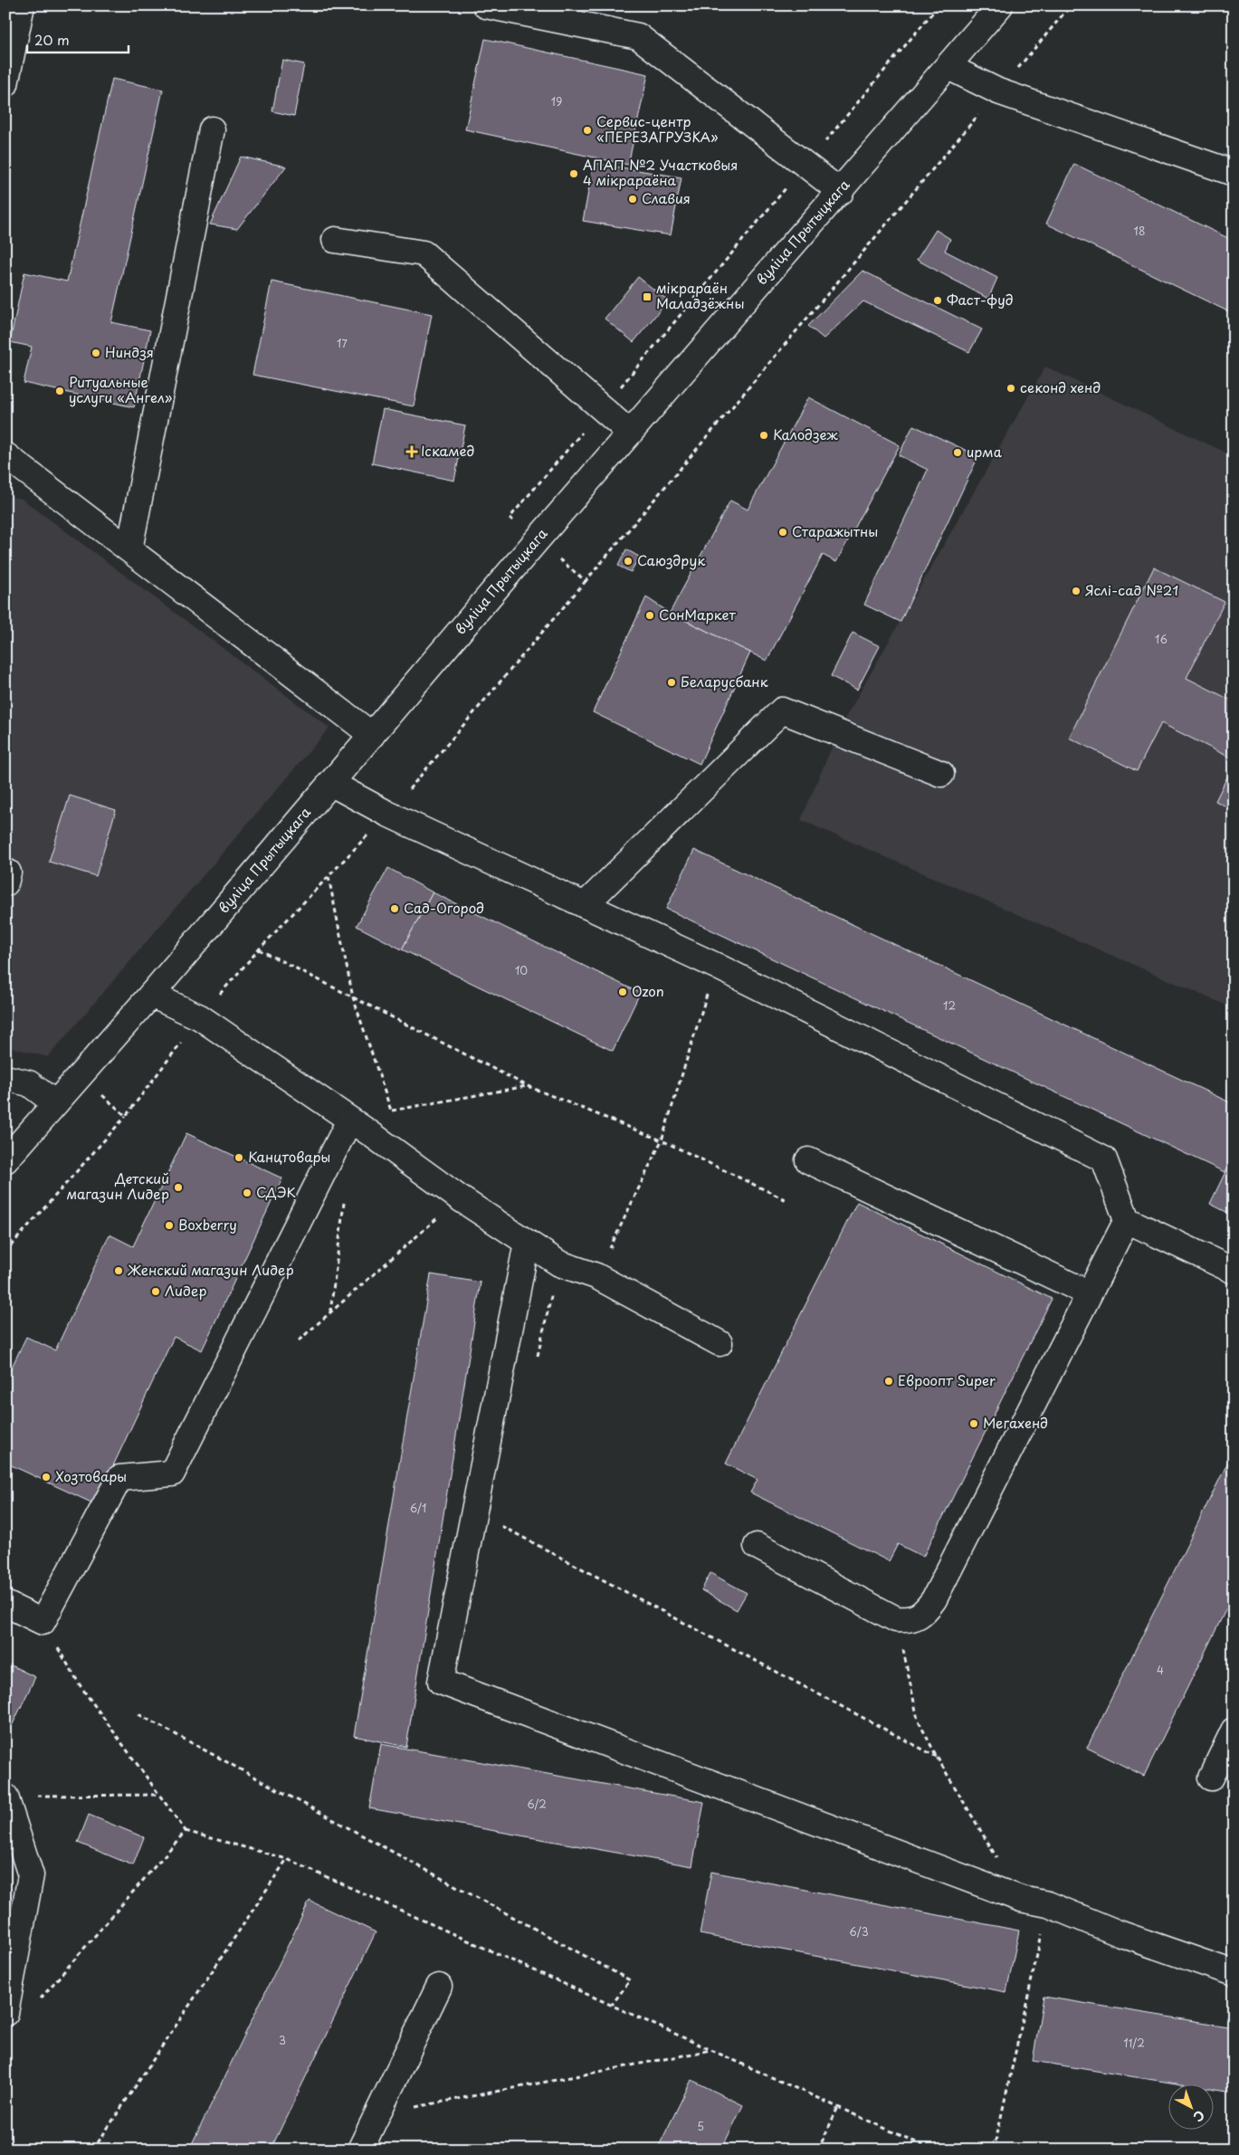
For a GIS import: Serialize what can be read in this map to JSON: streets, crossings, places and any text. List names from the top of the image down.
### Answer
{
  "streets": {
    "street": ["вуліца Прытыцкага"]
  },
  "places": {
    "other": [
      "Сервис-центр «ПЕРЕЗАГРУЗКА»",
      "АПАП №2 Участковыя 4 мікрараёна",
      "Славия",
      "Фаст-фуд",
      "Ниндзя",
      "секонд хенд",
      "Ритуальные услуги «Ангел»",
      "Калодзеж",
      "ирма",
      "Старажытны",
      "Саюздрук",
      "Яслі-сад №21",
      "СонМаркет",
      "Беларусбанк",
      "Сад-Огород",
      "Ozon",
      "Канцтовары",
      "Детский магазин Лидер",
      "СДЭК",
      "Boxberry",
      "Женский магазин Лидер",
      "Лидер",
      "Евроопт Super",
      "Мегахенд",
      "Хозтовары"
    ],
    "transit": ["мікрараён Маладзёжны"],
    "health": ["Іскамед"]
  },
  "house_numbers": [
    "19",
    "18",
    "17",
    "16",
    "10",
    "12",
    "6/1",
    "4",
    "6/2",
    "6/3",
    "3",
    "11/2",
    "5"
  ],
  "scale_bar": "20 m",
  "north": "bottom right"
}
